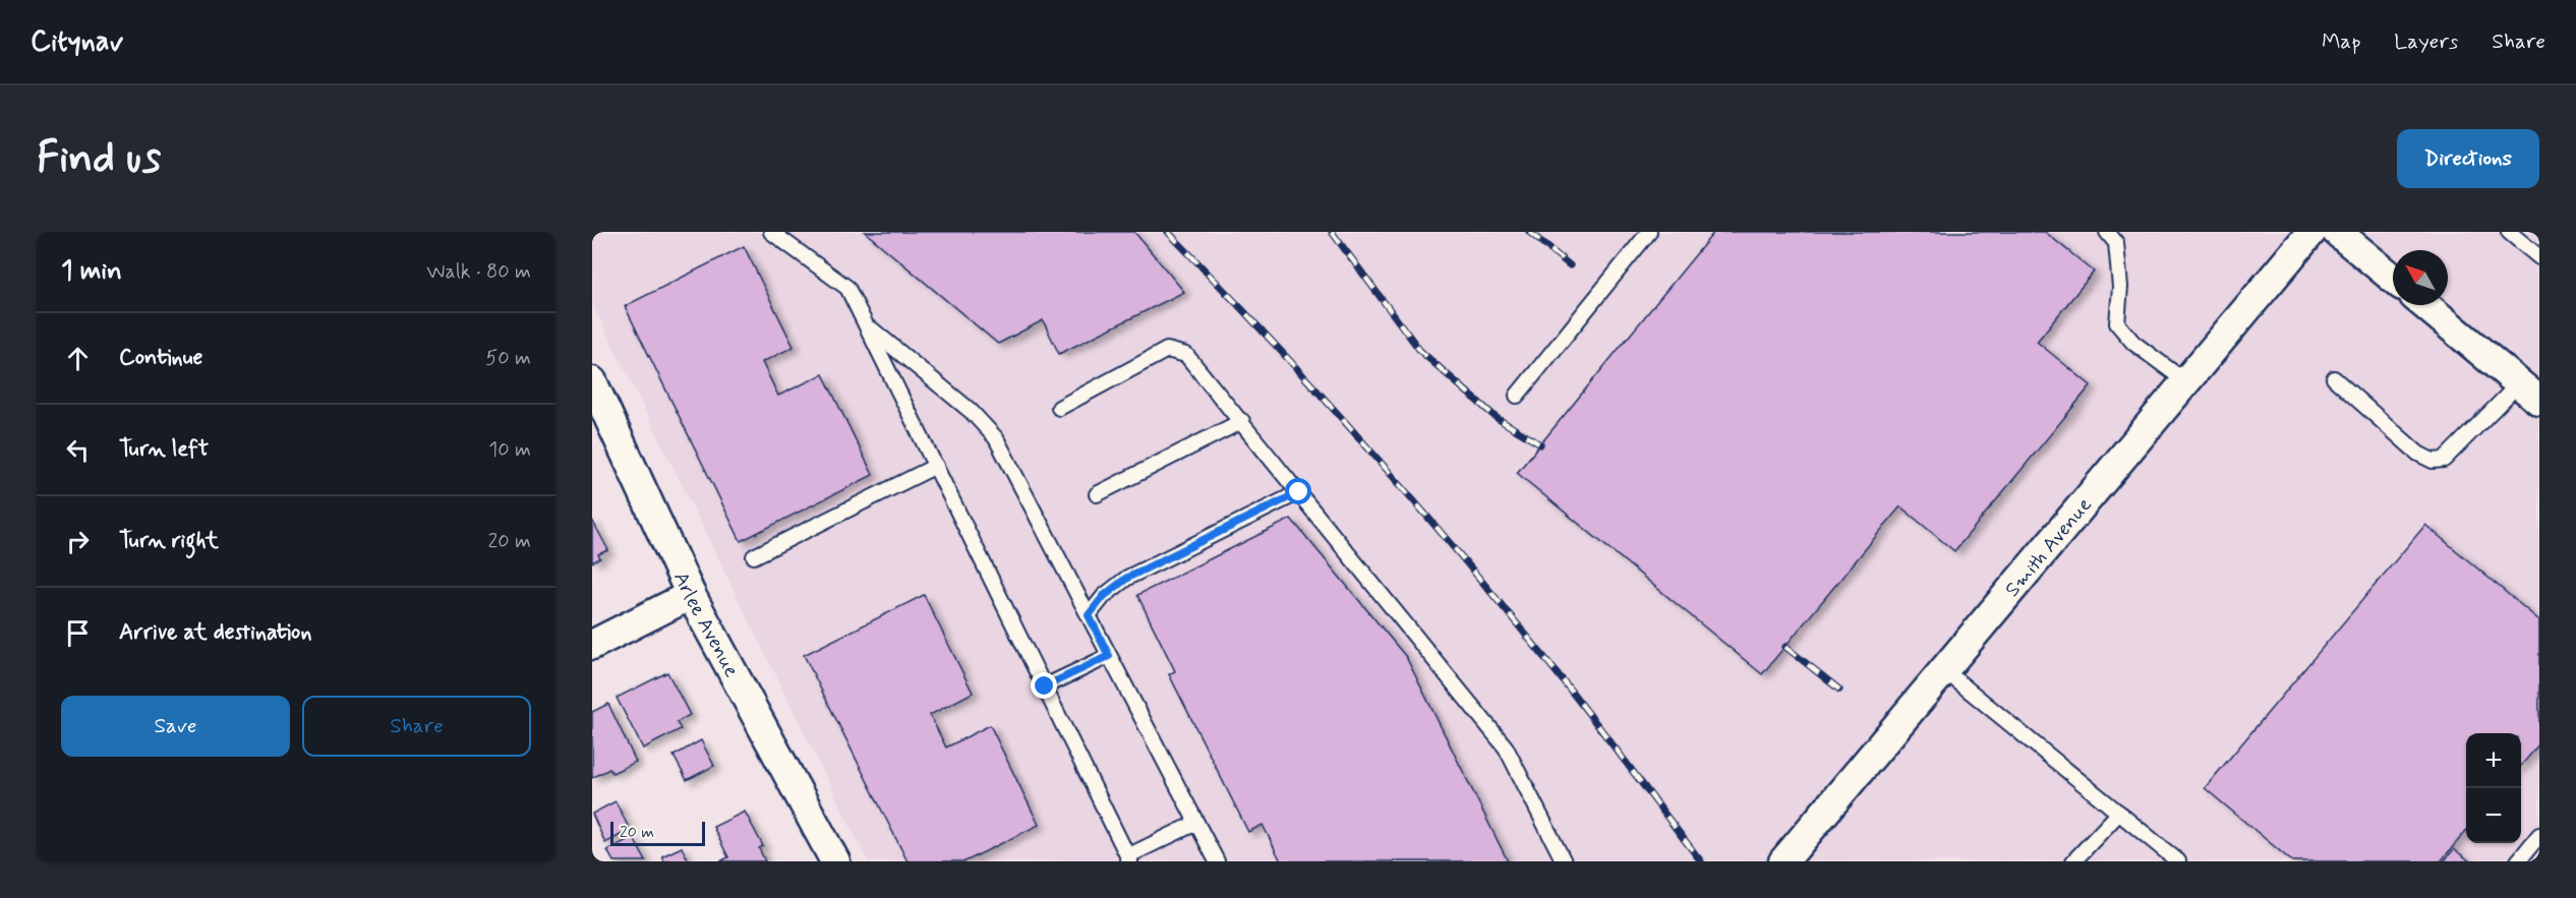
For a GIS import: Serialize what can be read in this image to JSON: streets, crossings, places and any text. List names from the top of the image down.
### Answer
{
  "streets": {
    "street": ["Smith Avenue", "Arlee Avenue"]
  },
  "scale_bar": "20 m",
  "north": "top left",
  "page": {
    "header": "Citynav",
    "nav": ["Map", "Layers", "Share"],
    "buttons": [
      "Directions",
      ["Save", "Share"]
    ],
    "title": "Find us",
    "heading": ["1 min", "Walk · 80 m"],
    "list": [
      ["Continue", "50 m"],
      ["Turn left", "10 m"],
      ["Turn right", "20 m"],
      "Arrive at destination"
    ],
    "map_buttons": ["+", "−"],
    "scale": "20 m"
  }
}
